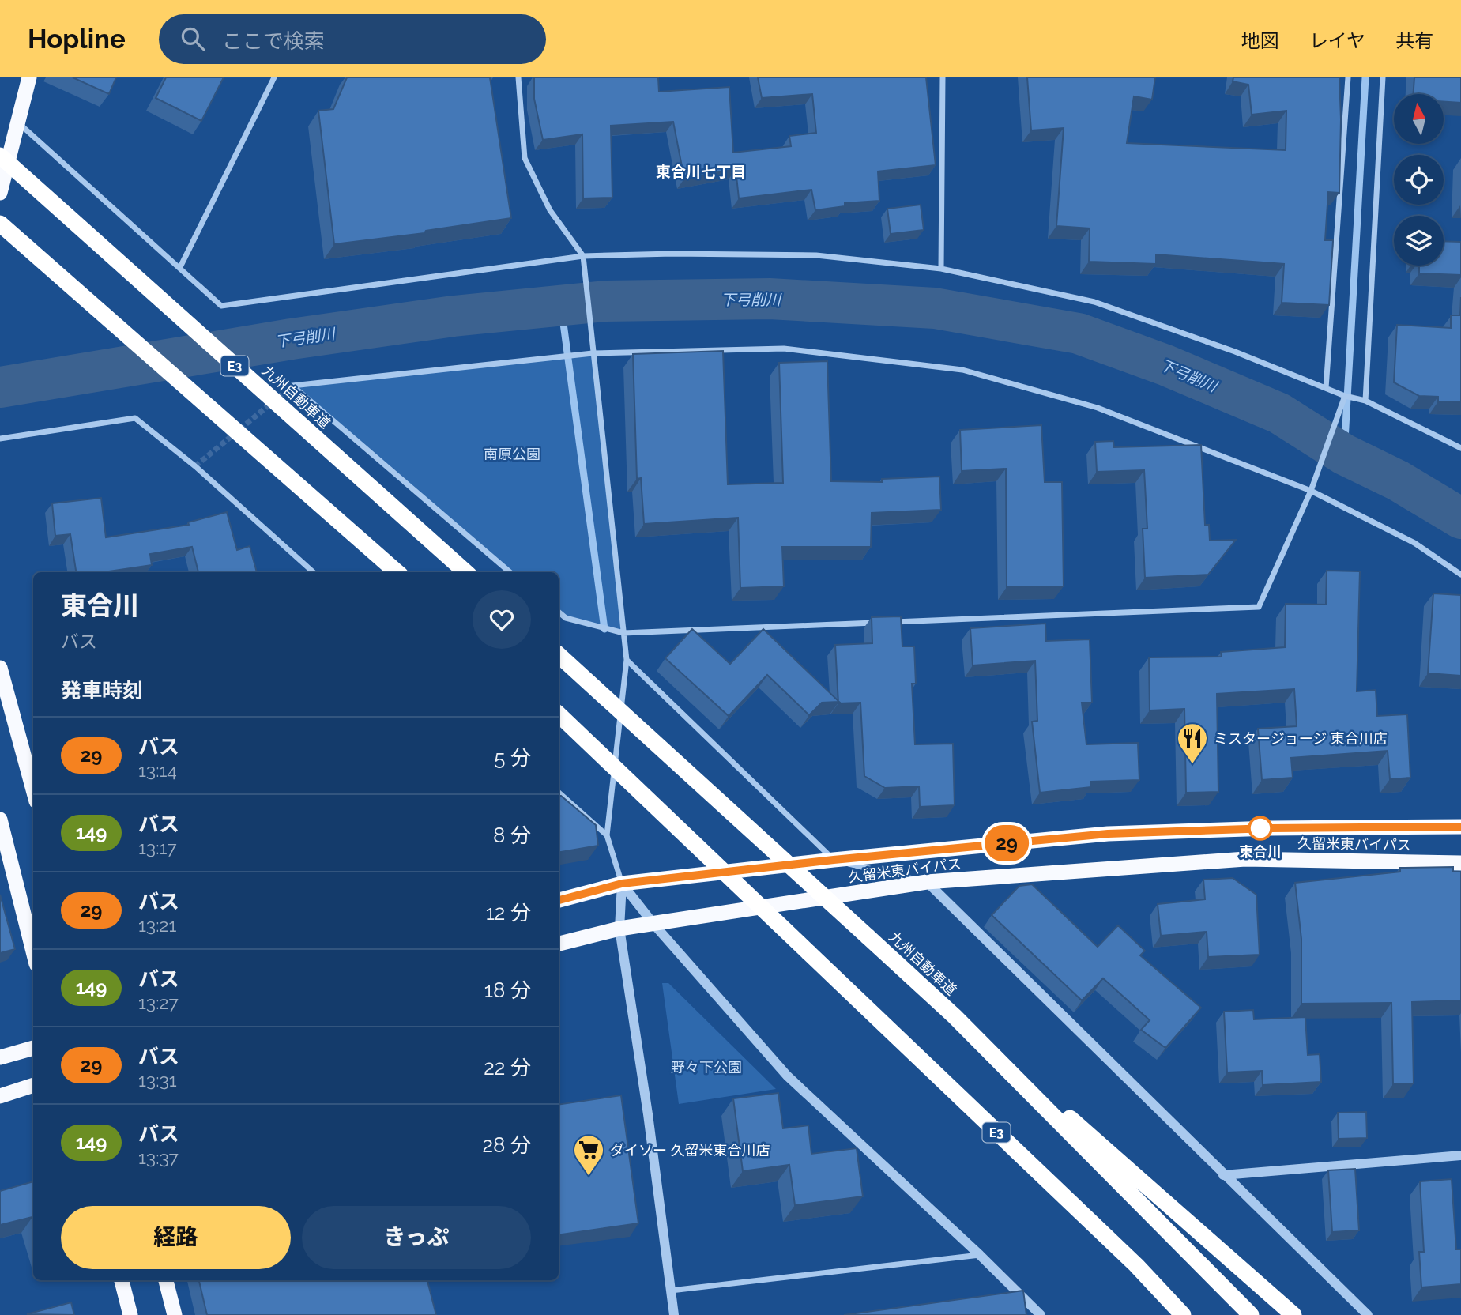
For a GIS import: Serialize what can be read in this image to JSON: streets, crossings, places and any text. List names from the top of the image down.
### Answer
{
  "streets": {
    "highway": ["E3", "九州自動車道", "久留米東バイパス"]
  },
  "districts": ["東合川七丁目"],
  "water": ["下弓削川"],
  "parks": ["南原公園", "野々下公園"],
  "places": {
    "restaurant": ["ミスタージョージ 東合川店"],
    "other": ["東合川"],
    "supermarket": ["ダイソー 久留米東合川店"]
  },
  "lines": ["bus line 29"],
  "north": "top",
  "page": {
    "header": "Hopline",
    "search": "ここで検索",
    "nav": ["地図", "レイヤ", "共有"],
    "on_map": "29",
    "heading": [
      ["東合川", "バス"],
      "発車時刻"
    ],
    "list": [
      {
        "mark": "29",
        "name": "バス",
        "note": "13:14",
        "value": "5 分"
      },
      {
        "mark": "149",
        "name": "バス",
        "note": "13:17",
        "value": "8 分"
      },
      {
        "mark": "29",
        "name": "バス",
        "note": "13:21",
        "value": "12 分"
      },
      {
        "mark": "149",
        "name": "バス",
        "note": "13:27",
        "value": "18 分"
      },
      {
        "mark": "29",
        "name": "バス",
        "note": "13:31",
        "value": "22 分"
      },
      {
        "mark": "149",
        "name": "バス",
        "note": "13:37",
        "value": "28 分"
      }
    ],
    "buttons": ["経路", "きっぷ"]
  }
}
